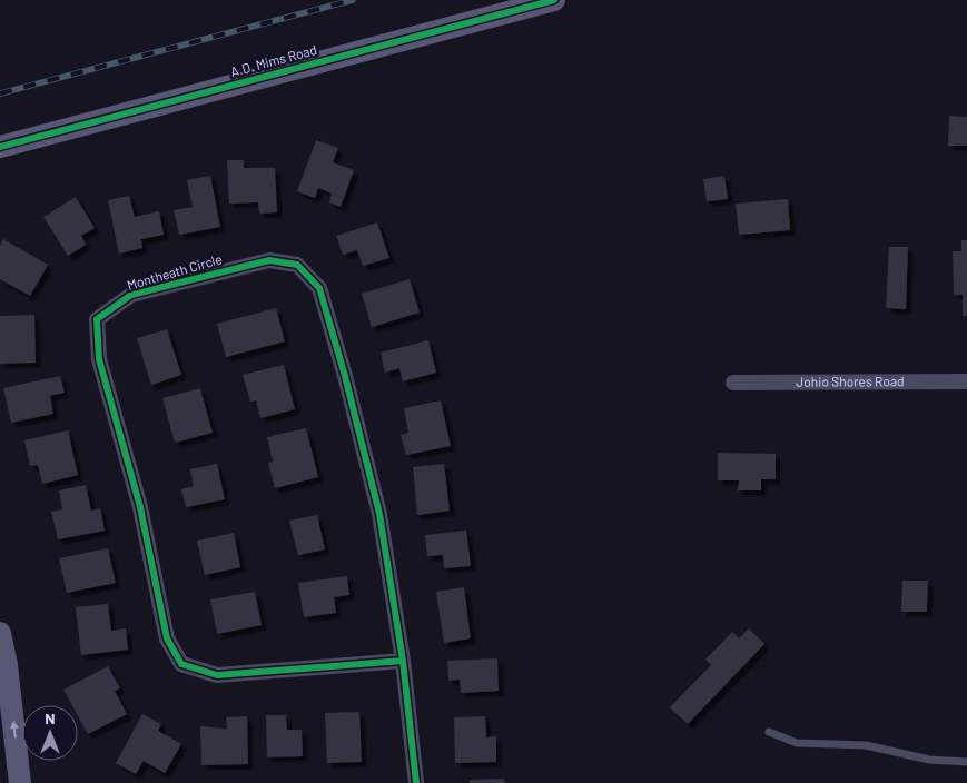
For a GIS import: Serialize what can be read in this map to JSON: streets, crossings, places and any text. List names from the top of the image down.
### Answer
{
  "streets": {
    "street": ["A.D. Mims Road", "Montheath Circle", "Johio Shores Road"]
  },
  "north": "top"
}
